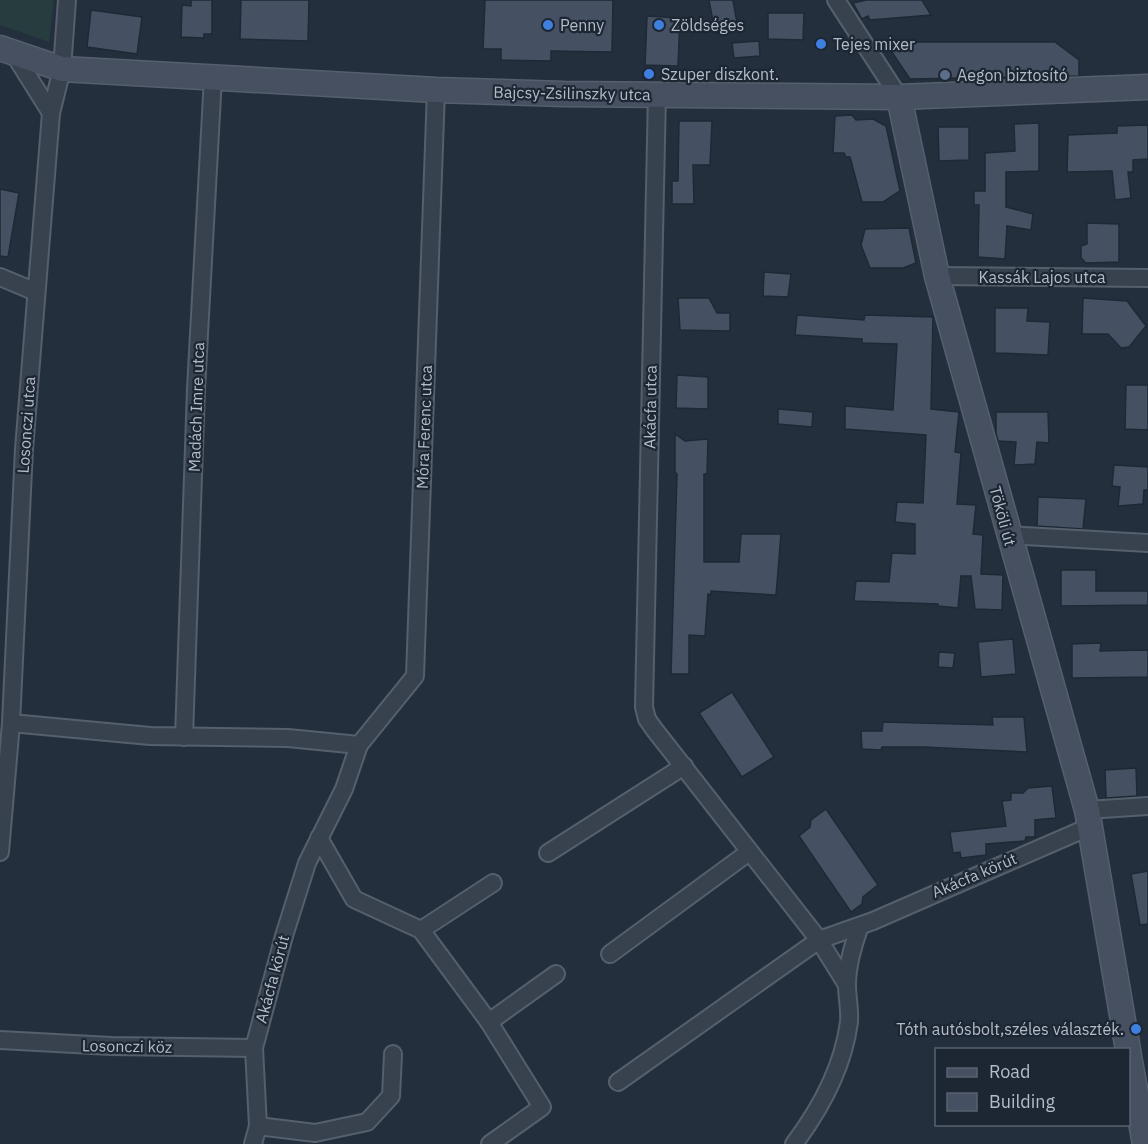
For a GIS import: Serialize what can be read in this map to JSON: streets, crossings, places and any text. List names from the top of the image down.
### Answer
{
  "streets": {
    "street": [
      "Bajcsy-Zsilinszky utca",
      "Kassák Lajos utca",
      "Madách Imre utca",
      "Akácfa utca",
      "Losonczi utca",
      "Móra Ferenc utca",
      "Tököli út",
      "Akácfa körút",
      "Losonczi köz"
    ]
  },
  "crossings": [
    ["Bajcsy-Zsilinszky utca", "Madách Imre utca"],
    ["Bajcsy-Zsilinszky utca", "Akácfa utca"],
    ["Bajcsy-Zsilinszky utca", "Losonczi utca"],
    ["Bajcsy-Zsilinszky utca", "Móra Ferenc utca"],
    ["Bajcsy-Zsilinszky utca", "Tököli út"],
    ["Kassák Lajos utca", "Tököli út"],
    ["Móra Ferenc utca", "Akácfa körút"],
    ["Tököli út", "Akácfa körút"],
    ["Akácfa körút", "Losonczi köz"]
  ],
  "places": [
    "Penny",
    "Zöldséges",
    "Tejes mixer",
    "Szuper diszkont.",
    "Aegon biztosító",
    "Tóth autósbolt,széles választék."
  ],
  "legend": ["Road", "Building"]
}
